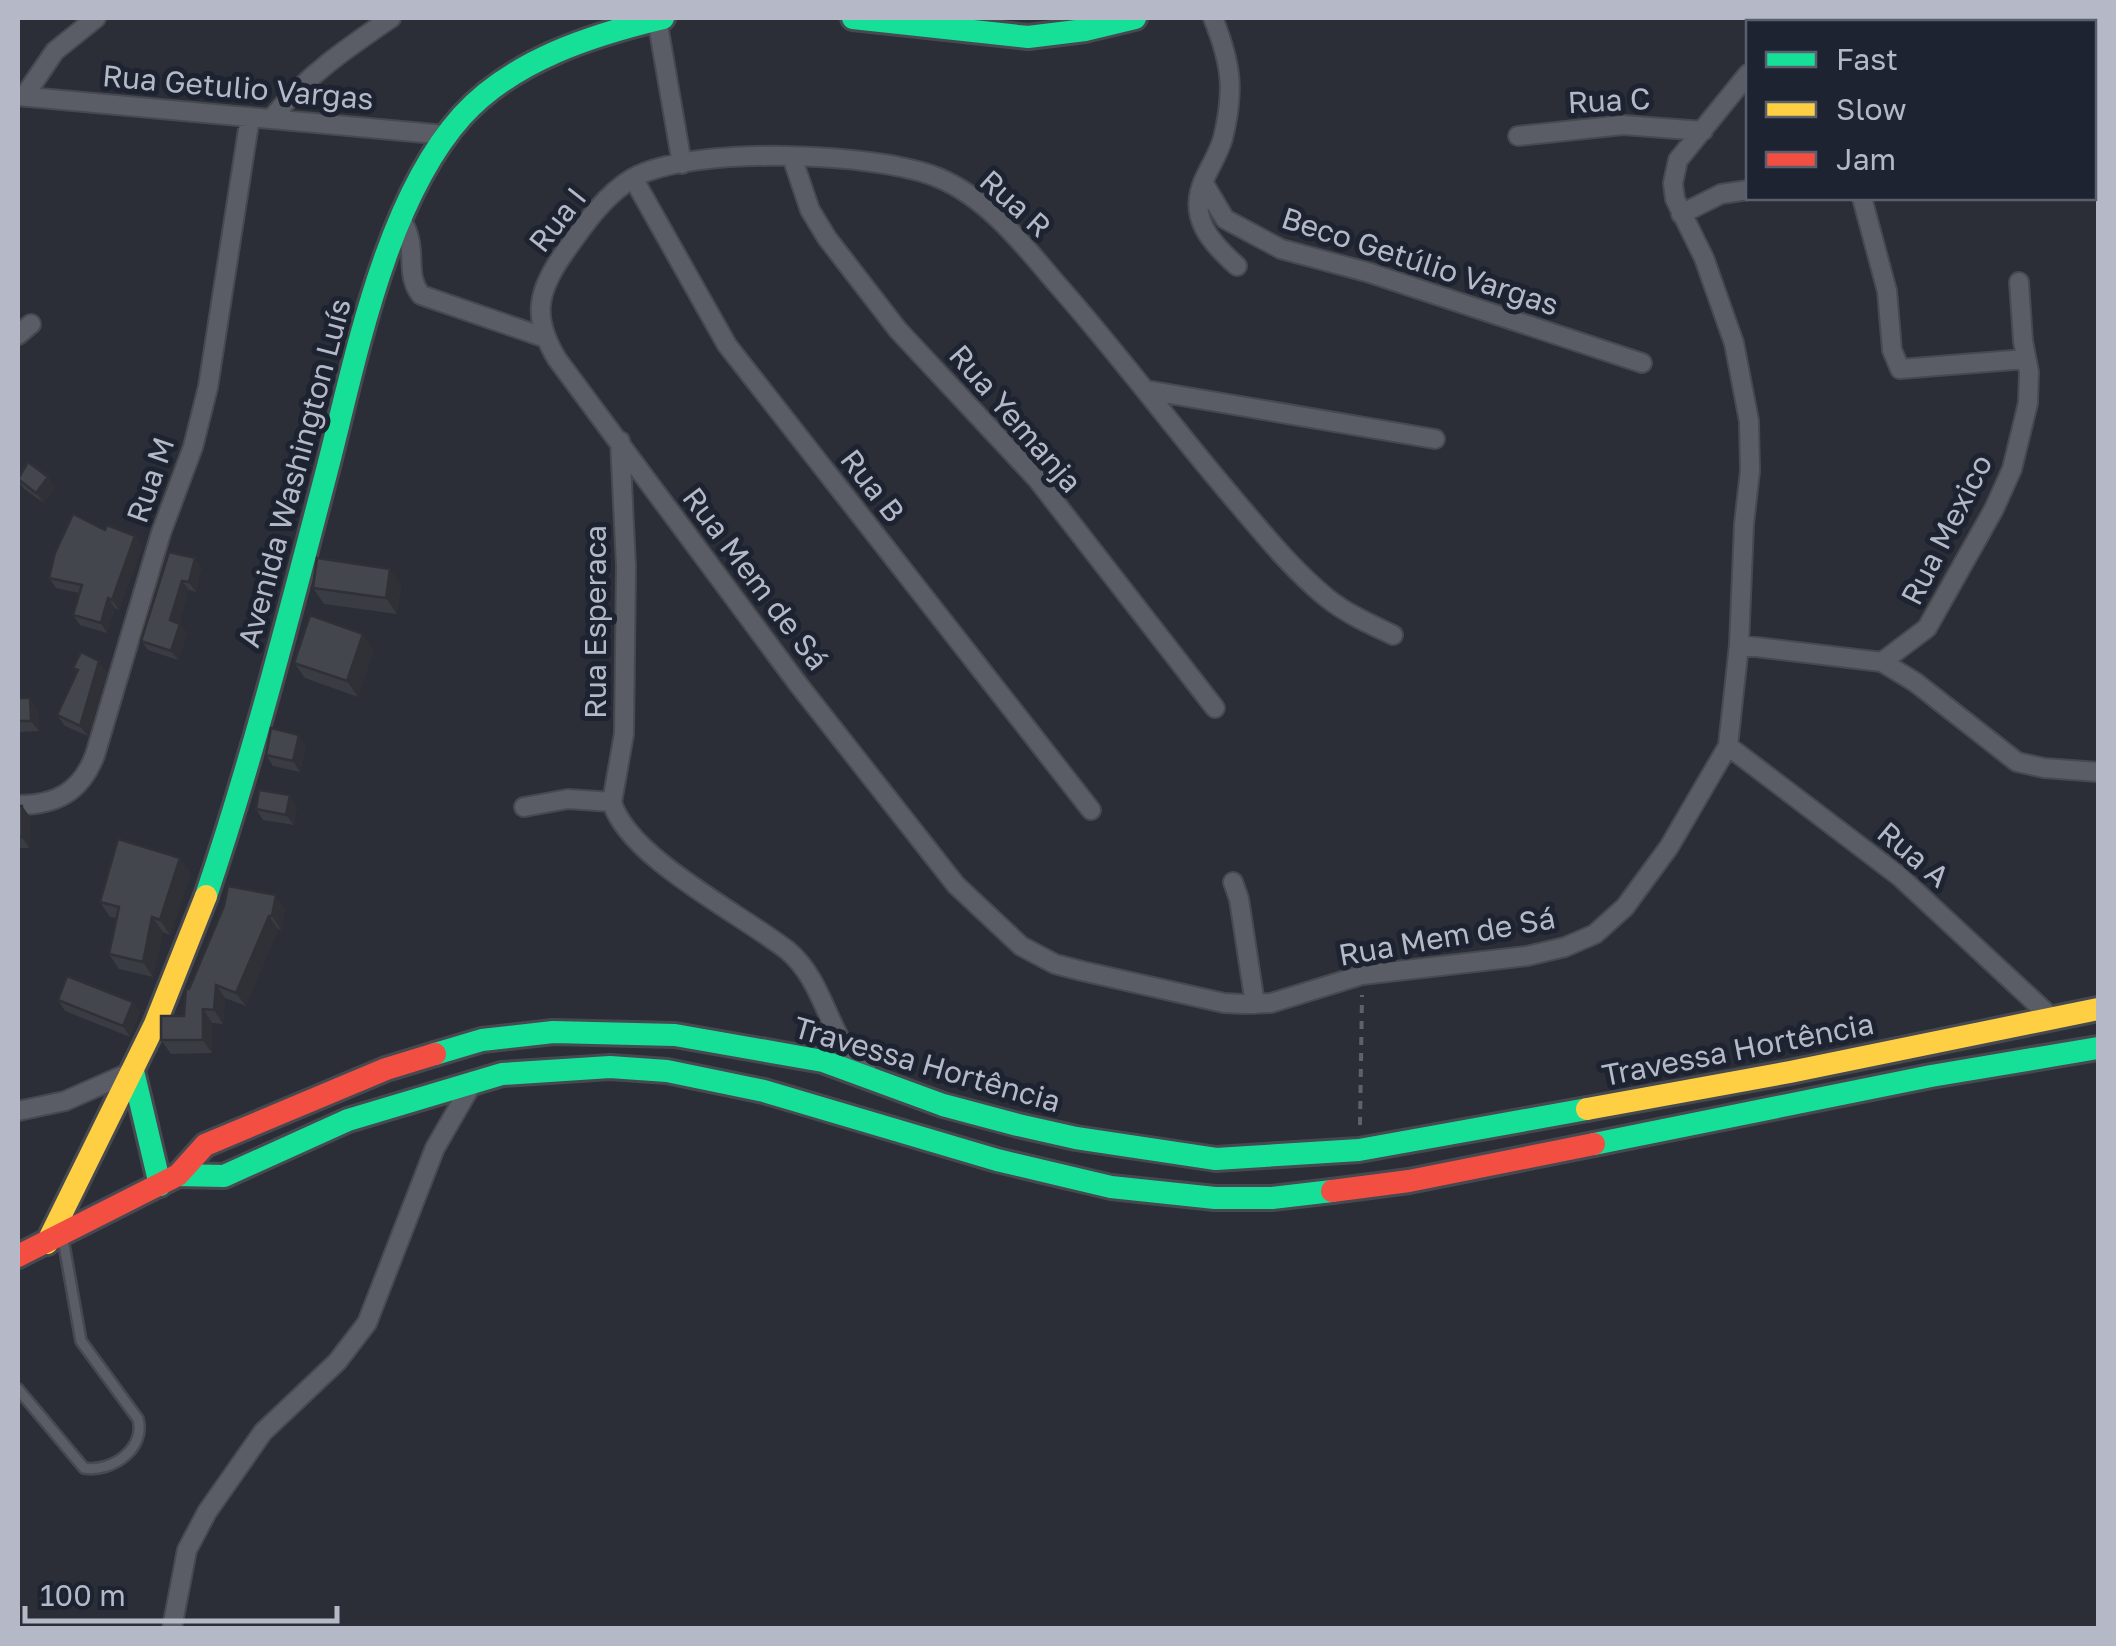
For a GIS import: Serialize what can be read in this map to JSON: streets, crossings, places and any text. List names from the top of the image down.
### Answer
{
  "streets": {
    "main road": ["Avenida Washington Luís", "Travessa Hortência"],
    "street": [
      "Rua Getulio Vargas",
      "Rua C",
      "Rua R",
      "Rua I",
      "Beco Getúlio Vargas",
      "Rua Yemanja",
      "Rua M",
      "Rua B",
      "Rua Mexico",
      "Rua Mem de Sá",
      "Rua Esperaca",
      "Rua A"
    ]
  },
  "crossings": [
    ["Rua Getulio Vargas", "Avenida Washington Luís"],
    ["Rua Getulio Vargas", "Rua M"],
    ["Rua C", "Rua Mem de Sá"],
    ["Rua R", "Rua I"],
    ["Rua R", "Rua Yemanja"],
    ["Rua I", "Rua Yemanja"],
    ["Rua I", "Rua B"],
    ["Avenida Washington Luís", "Travessa Hortência"],
    ["Rua Mem de Sá", "Rua Esperaca"],
    ["Rua Mem de Sá", "Rua A"],
    ["Rua A", "Travessa Hortência"]
  ],
  "legend": ["Fast", "Slow", "Jam"],
  "scale_bar": "100 m"
}
